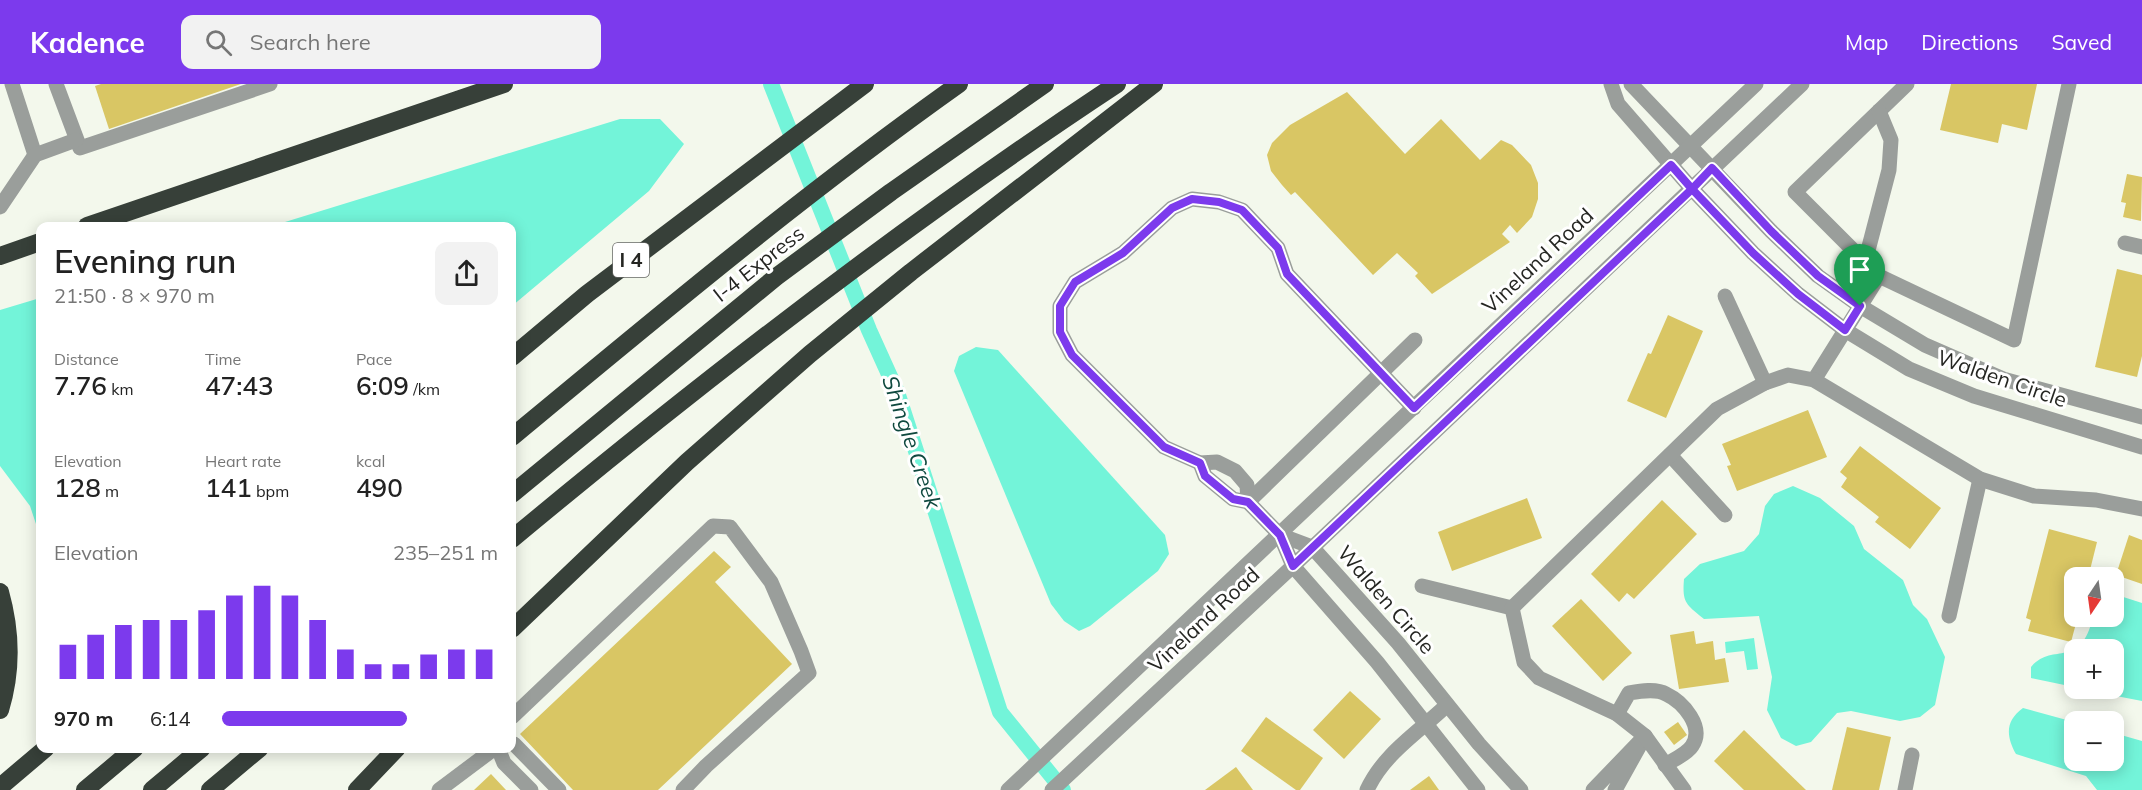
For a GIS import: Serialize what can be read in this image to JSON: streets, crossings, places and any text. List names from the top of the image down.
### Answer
{
  "streets": {
    "highway": ["I 4", "I-4 Express"],
    "street": ["Vineland Road", "Walden Circle"]
  },
  "crossings": [
    ["Vineland Road", "Walden Circle"]
  ],
  "water": ["Shingle Creek"],
  "north": "bottom",
  "page": {
    "header": "Kadence",
    "search": "Search here",
    "nav": ["Map", "Directions", "Saved"],
    "heading": ["Evening run", "21:50 · 8 × 970 m"],
    "stats": [
      ["Distance", "7.76 km"],
      ["Time", "47:43"],
      ["Pace", "6:09 /km"],
      ["Elevation", "128 m"],
      ["Heart rate", "141 bpm"],
      ["kcal", "490"]
    ],
    "chart": ["Elevation", "235–251 m"],
    "map_buttons": ["+", "−"],
    "list": [
      {
        "name": "970 m",
        "note": "6:14"
      }
    ]
  }
}
